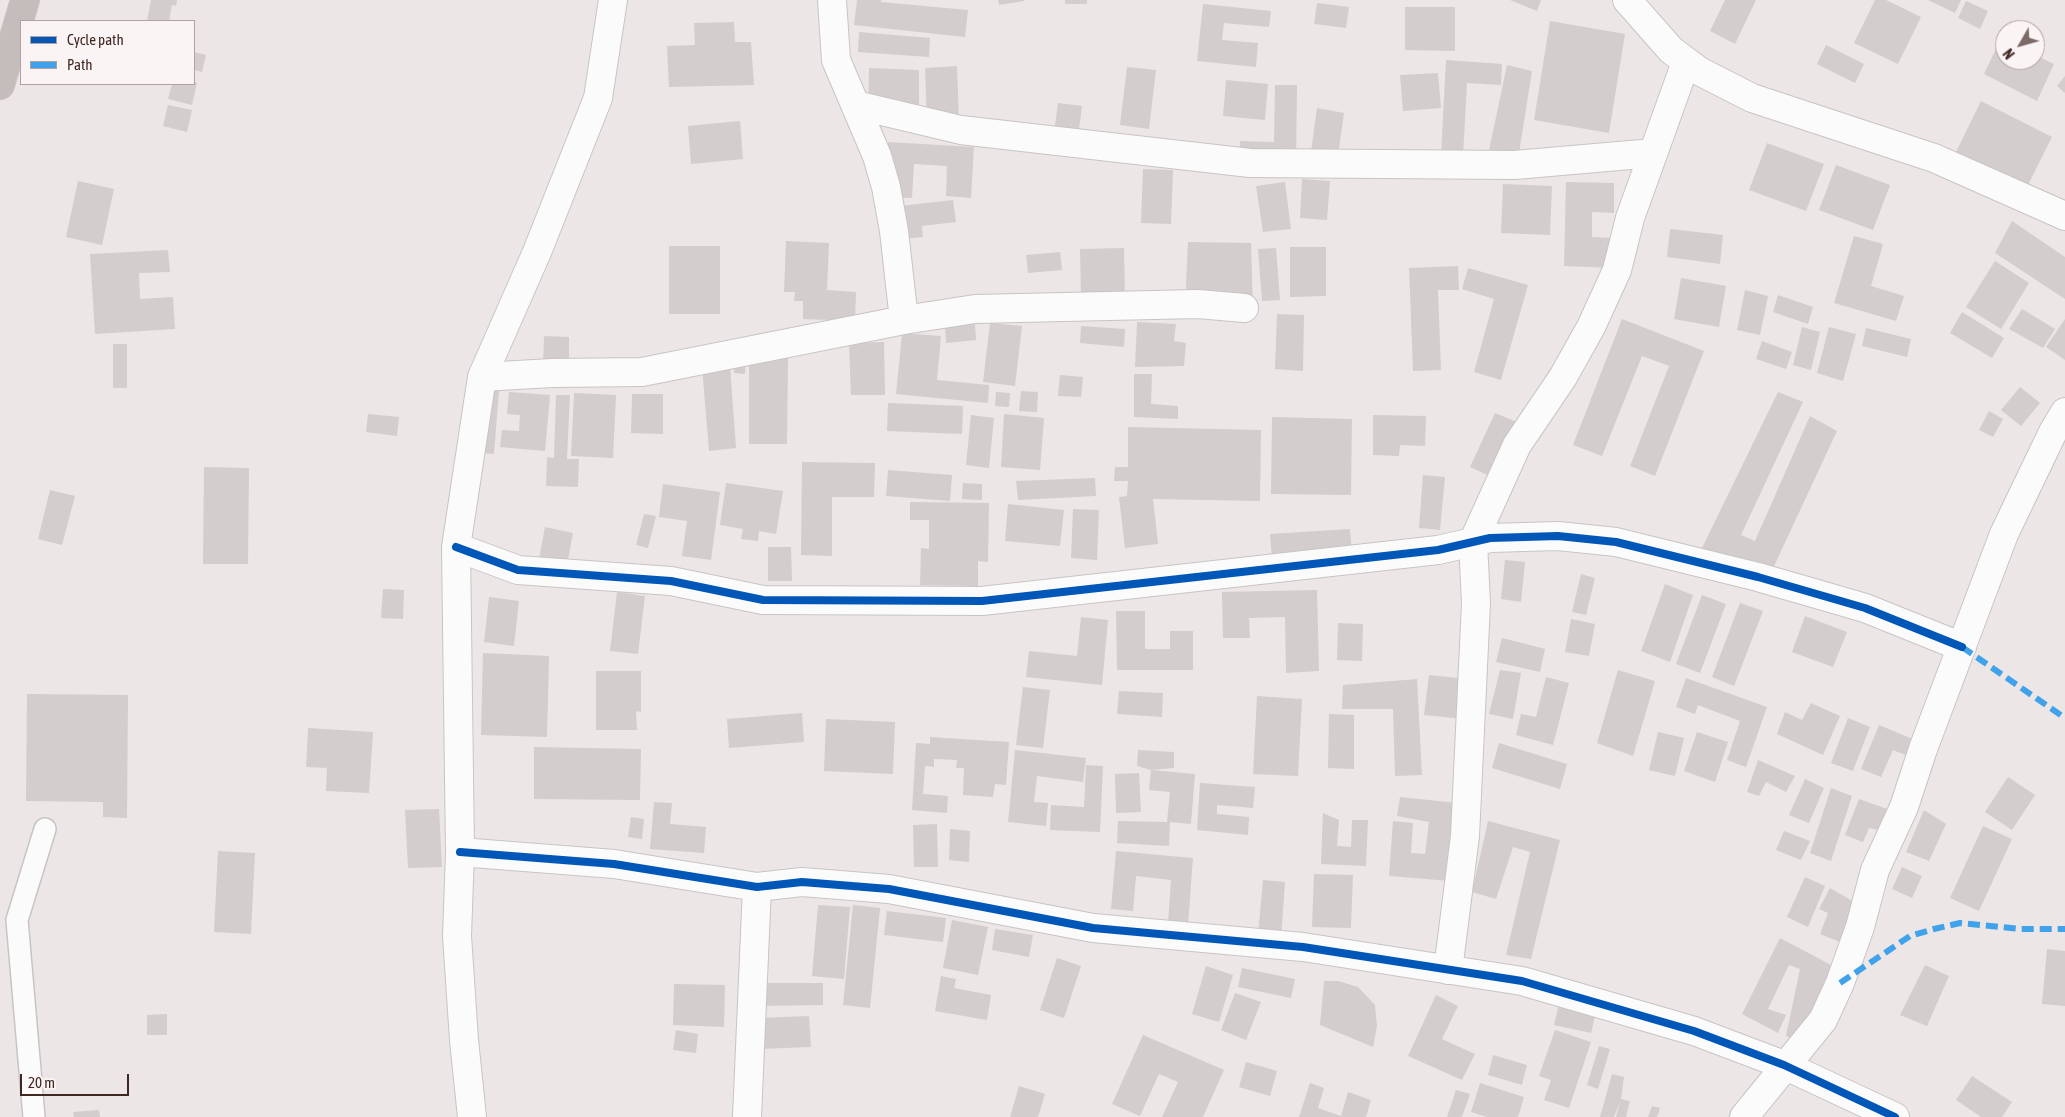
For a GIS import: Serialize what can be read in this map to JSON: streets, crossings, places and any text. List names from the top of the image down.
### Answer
{
  "legend": ["Cycle path", "Path"],
  "scale_bar": "20 m",
  "north": "bottom left"
}
